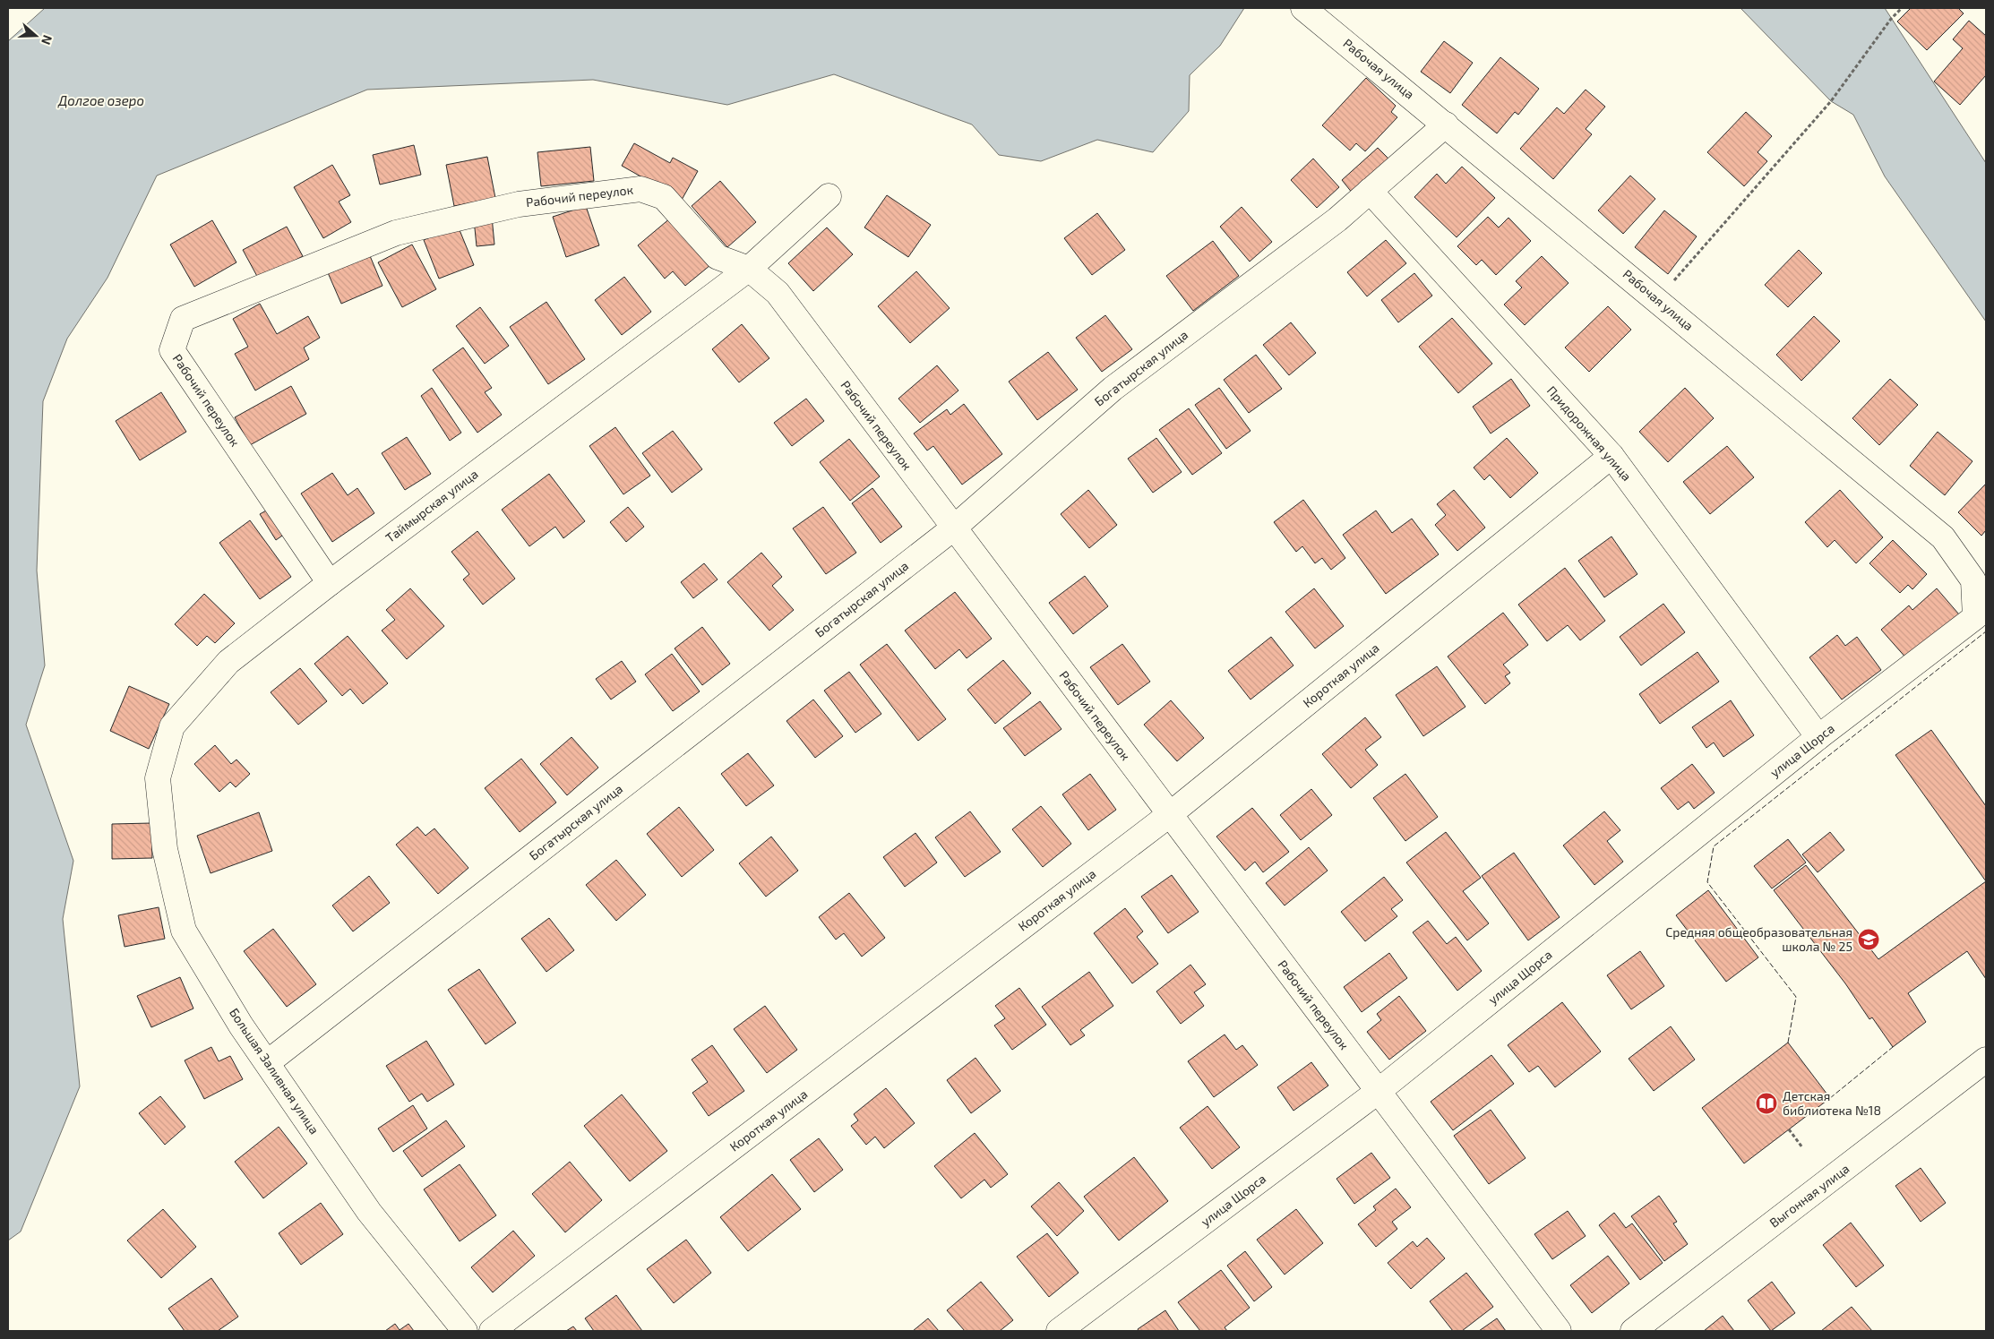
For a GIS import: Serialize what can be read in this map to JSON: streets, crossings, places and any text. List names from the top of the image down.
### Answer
{
  "streets": {
    "street": [
      "Рабочая улица",
      "Рабочий переулок",
      "Богатырская улица",
      "Придорожная улица",
      "Таймырская улица",
      "Короткая улица",
      "улица Щорса",
      "Большая Заливная улица",
      "Выгонная улица"
    ]
  },
  "crossings": [
    ["Рабочая улица", "Богатырская улица"],
    ["Рабочая улица", "улица Щорса"],
    ["Рабочий переулок", "Богатырская улица"],
    ["Рабочий переулок", "Таймырская улица"],
    ["Рабочий переулок", "Короткая улица"],
    ["Рабочий переулок", "улица Щорса"],
    ["Богатырская улица", "Придорожная улица"],
    ["Богатырская улица", "Большая Заливная улица"],
    ["Придорожная улица", "Короткая улица"],
    ["Придорожная улица", "улица Щорса"],
    ["Таймырская улица", "Большая Заливная улица"]
  ],
  "water": ["Долгое озеро"],
  "places": {
    "school or university": ["Средняя общеобразовательная школа № 25"],
    "library": ["Детская библиотека №18"]
  },
  "north": "right"
}
